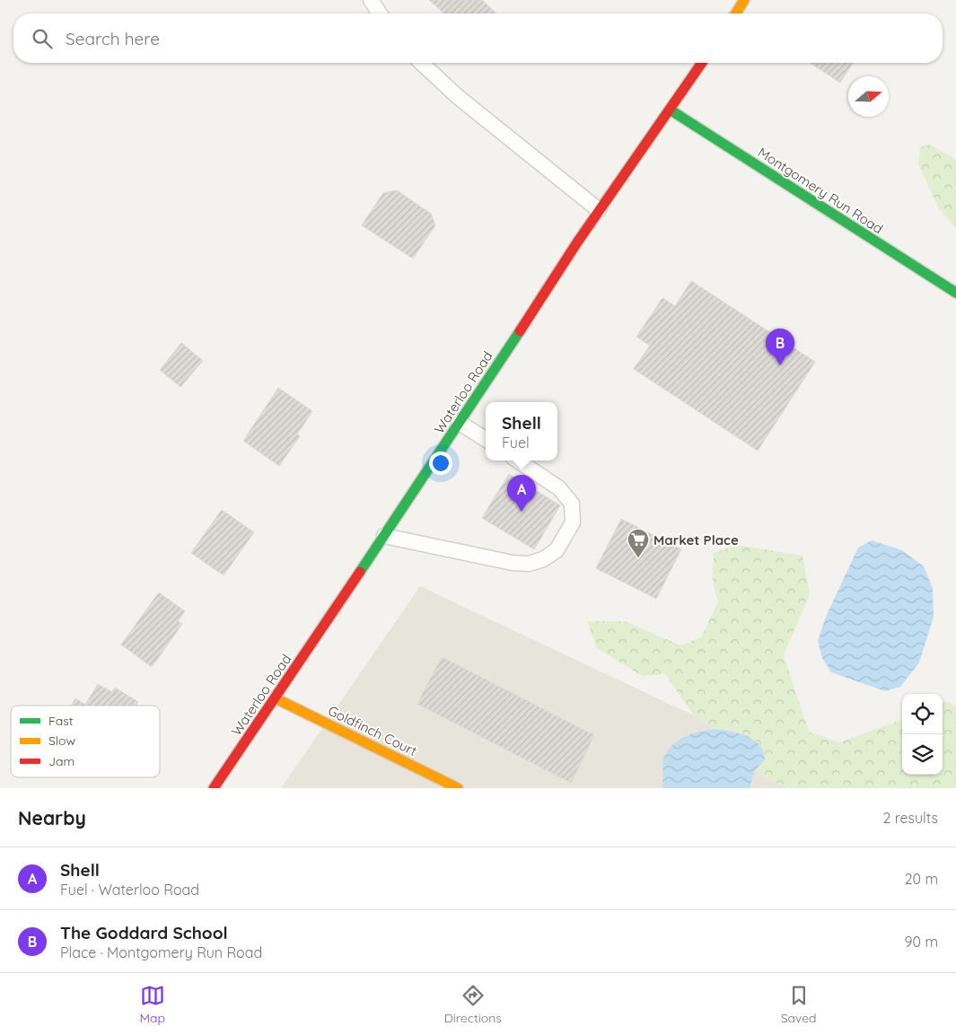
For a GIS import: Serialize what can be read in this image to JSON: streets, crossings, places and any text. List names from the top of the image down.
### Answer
{
  "streets": {
    "main road": ["Montgomery Run Road", "Waterloo Road", "Goldfinch Court"]
  },
  "crossings": [
    ["Montgomery Run Road", "Waterloo Road"],
    ["Waterloo Road", "Goldfinch Court"]
  ],
  "places": {
    "supermarket": ["Market Place"]
  },
  "legend": ["Fast", "Slow", "Jam"],
  "north": "right",
  "page": {
    "search": "Search here",
    "pins": ["B", "A"],
    "popup": ["Shell", "Fuel"],
    "heading": ["Nearby", "2 results"],
    "list": [
      {
        "mark": "A",
        "name": "Shell",
        "note": "Fuel · Waterloo Road",
        "value": "20 m"
      },
      {
        "mark": "B",
        "name": "The Goddard School",
        "note": "Place · Montgomery Run Road",
        "value": "90 m"
      }
    ],
    "nav": ["Map", "Directions", "Saved"]
  }
}
